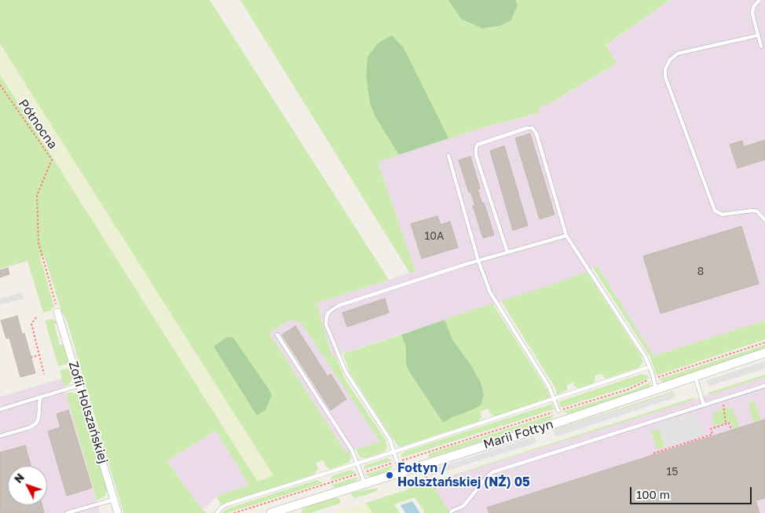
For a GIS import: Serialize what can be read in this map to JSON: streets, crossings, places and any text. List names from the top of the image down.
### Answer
{
  "streets": {
    "street": ["Zofii Holszańskiej", "Marii Fołtyn"],
    "path": ["Północna"]
  },
  "crossings": [
    ["Północna", "Zofii Holszańskiej"]
  ],
  "places": ["Fołtyn / Holsztańskiej (NŻ) 05"],
  "house_numbers": ["10A", "8", "15"],
  "scale_bar": "100 m",
  "north": "top left"
}
